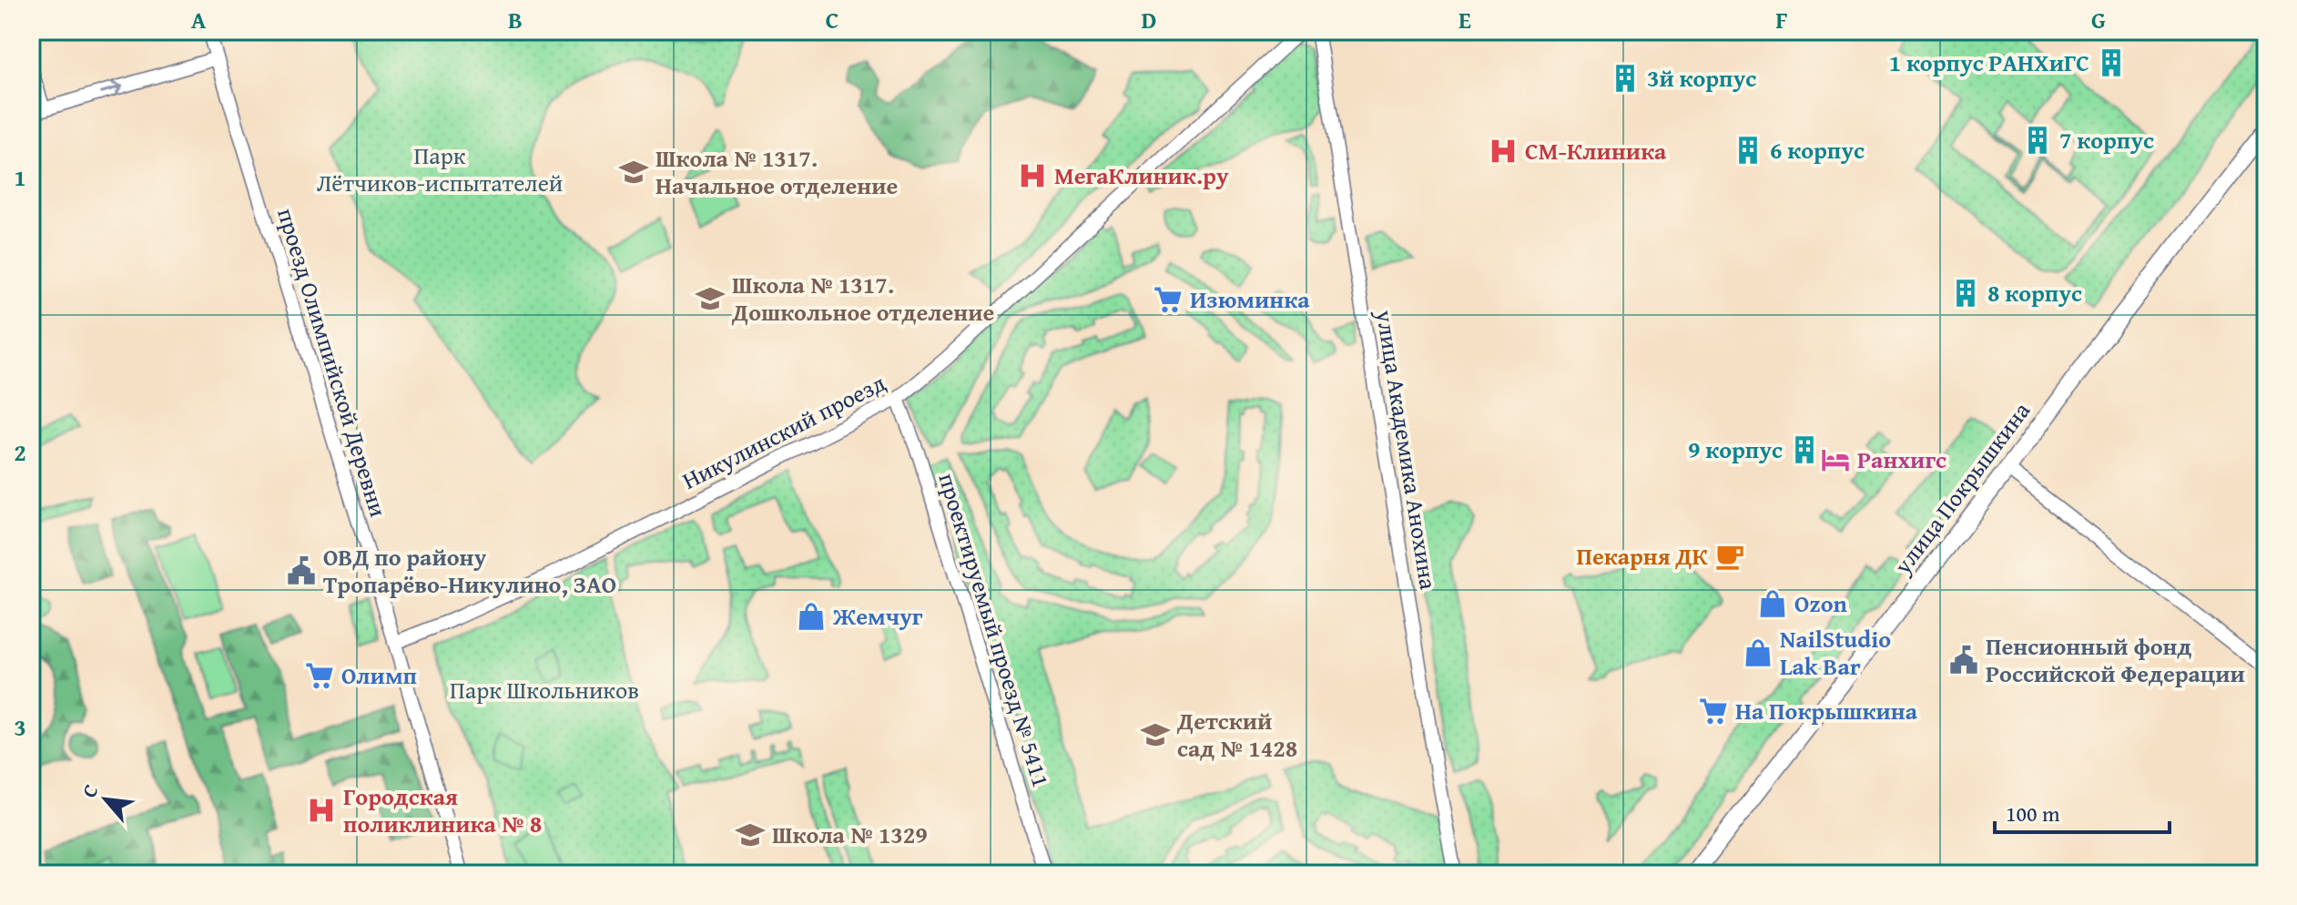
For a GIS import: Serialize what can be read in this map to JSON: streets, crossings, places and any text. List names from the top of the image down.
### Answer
{
  "streets": {
    "main road": ["улица Покрышкина"],
    "street": [
      "проезд Олимпийской Деревни",
      "Никулинский проезд",
      "улица Академика Анохина",
      "проектируемый проезд № 5411"
    ]
  },
  "crossings": [
    ["проезд Олимпийской Деревни", "Никулинский проезд"],
    ["Никулинский проезд", "проектируемый проезд № 5411"]
  ],
  "parks": ["Парк Лётчиков-испытателей", "Парк Школьников"],
  "places": {
    "building": [
      "1 корпус РАНХиГС",
      "3й корпус",
      "7 корпус",
      "6 корпус",
      "8 корпус",
      "9 корпус"
    ],
    "hospital": ["СМ-Клиника", "МегаКлиник.ру", "Городская поликлиника № 8"],
    "school or university": [
      "Школа № 1317. Начальное отделение",
      "Школа № 1317. Дошкольное отделение",
      "Детский сад № 1428",
      "Школа № 1329"
    ],
    "supermarket": ["Изюминка", "Олимп", "На Покрышкина"],
    "hotel": ["Ранхигс"],
    "cafe": ["Пекарня ДК"],
    "public building": ["ОВД по району Тропарёво-Никулино, ЗАО", "Пенсионный фонд Российской Федерации"],
    "shop": ["Ozon", "Жемчуг", "NailStudio Lak Bar"]
  },
  "scale_bar": "100 m",
  "north": "top left",
  "grid": {
    "columns": [
      "A",
      "B",
      "C",
      "D",
      "E",
      "F",
      "G"
    ],
    "rows": ["1", "2", "3"]
  }
}
